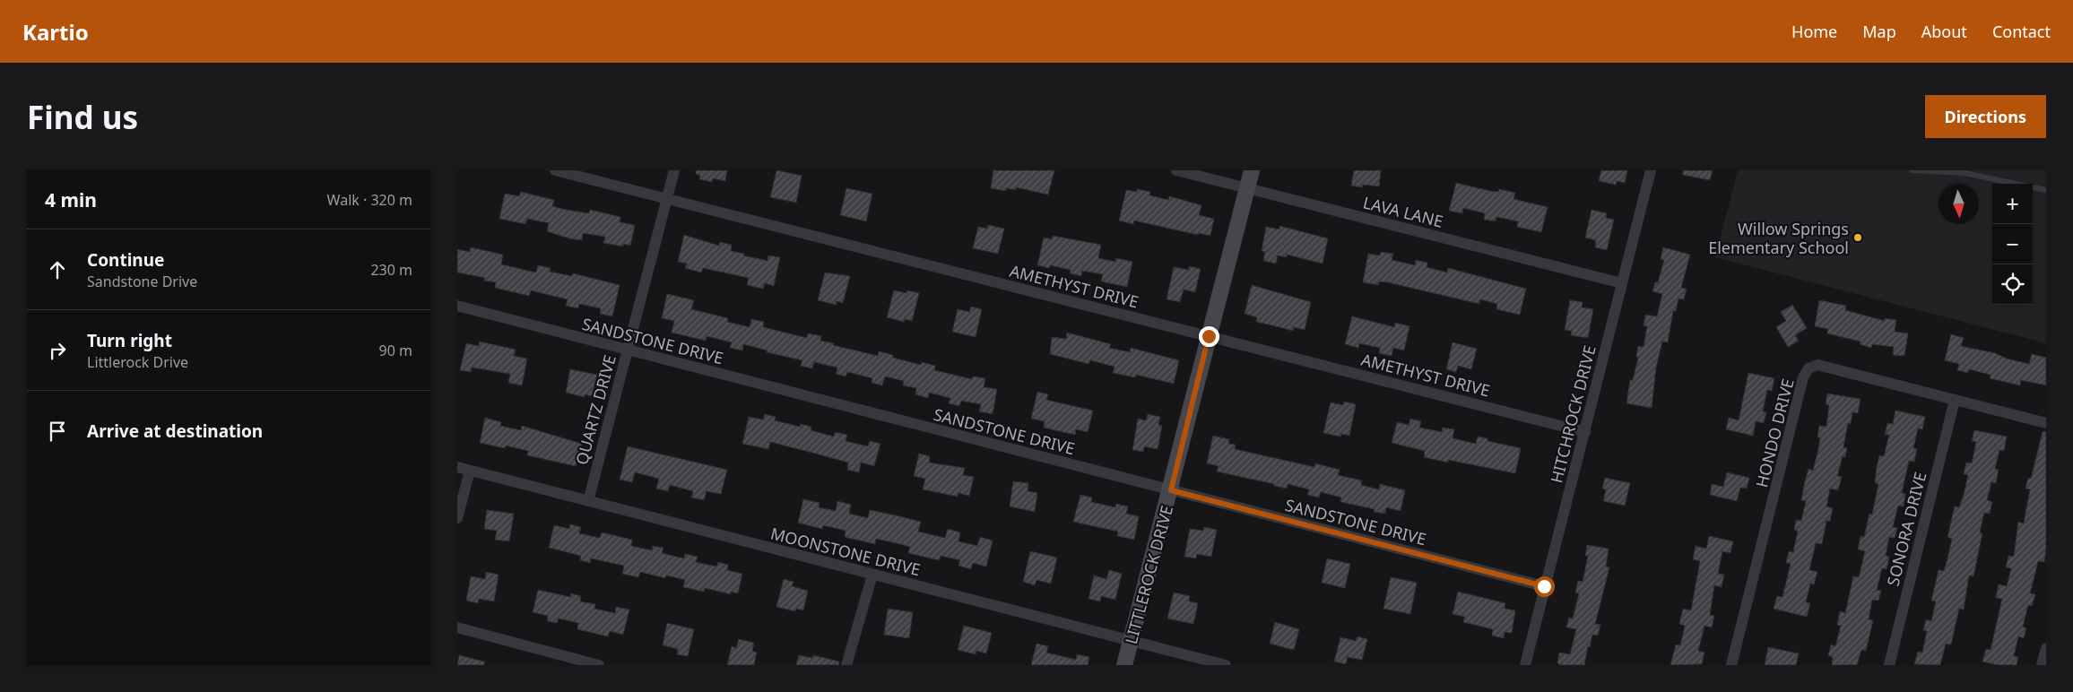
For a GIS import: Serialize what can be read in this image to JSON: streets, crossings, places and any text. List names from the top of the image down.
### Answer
{
  "streets": {
    "street": [
      "LAVA LANE",
      "AMETHYST DRIVE",
      "SANDSTONE DRIVE",
      "QUARTZ DRIVE",
      "HITCHROCK DRIVE",
      "HONDO DRIVE",
      "SONORA DRIVE",
      "MOONSTONE DRIVE",
      "LITTLEROCK DRIVE"
    ]
  },
  "crossings": [
    ["LAVA LANE", "HITCHROCK DRIVE"],
    ["LAVA LANE", "LITTLEROCK DRIVE"],
    ["AMETHYST DRIVE", "QUARTZ DRIVE"],
    ["AMETHYST DRIVE", "HITCHROCK DRIVE"],
    ["AMETHYST DRIVE", "LITTLEROCK DRIVE"],
    ["SANDSTONE DRIVE", "QUARTZ DRIVE"],
    ["SANDSTONE DRIVE", "HITCHROCK DRIVE"],
    ["SANDSTONE DRIVE", "LITTLEROCK DRIVE"],
    ["QUARTZ DRIVE", "MOONSTONE DRIVE"],
    ["HONDO DRIVE", "SONORA DRIVE"],
    ["MOONSTONE DRIVE", "LITTLEROCK DRIVE"]
  ],
  "places": ["Willow Springs Elementary School"],
  "north": "bottom",
  "page": {
    "header": "Kartio",
    "nav": [
      "Home",
      "Map",
      "About",
      "Contact"
    ],
    "buttons": "Directions",
    "title": "Find us",
    "heading": ["4 min", "Walk · 320 m"],
    "map_buttons": ["+", "−"],
    "list": [
      ["Continue", "Sandstone Drive", "230 m"],
      ["Turn right", "Littlerock Drive", "90 m"],
      "Arrive at destination"
    ]
  }
}
